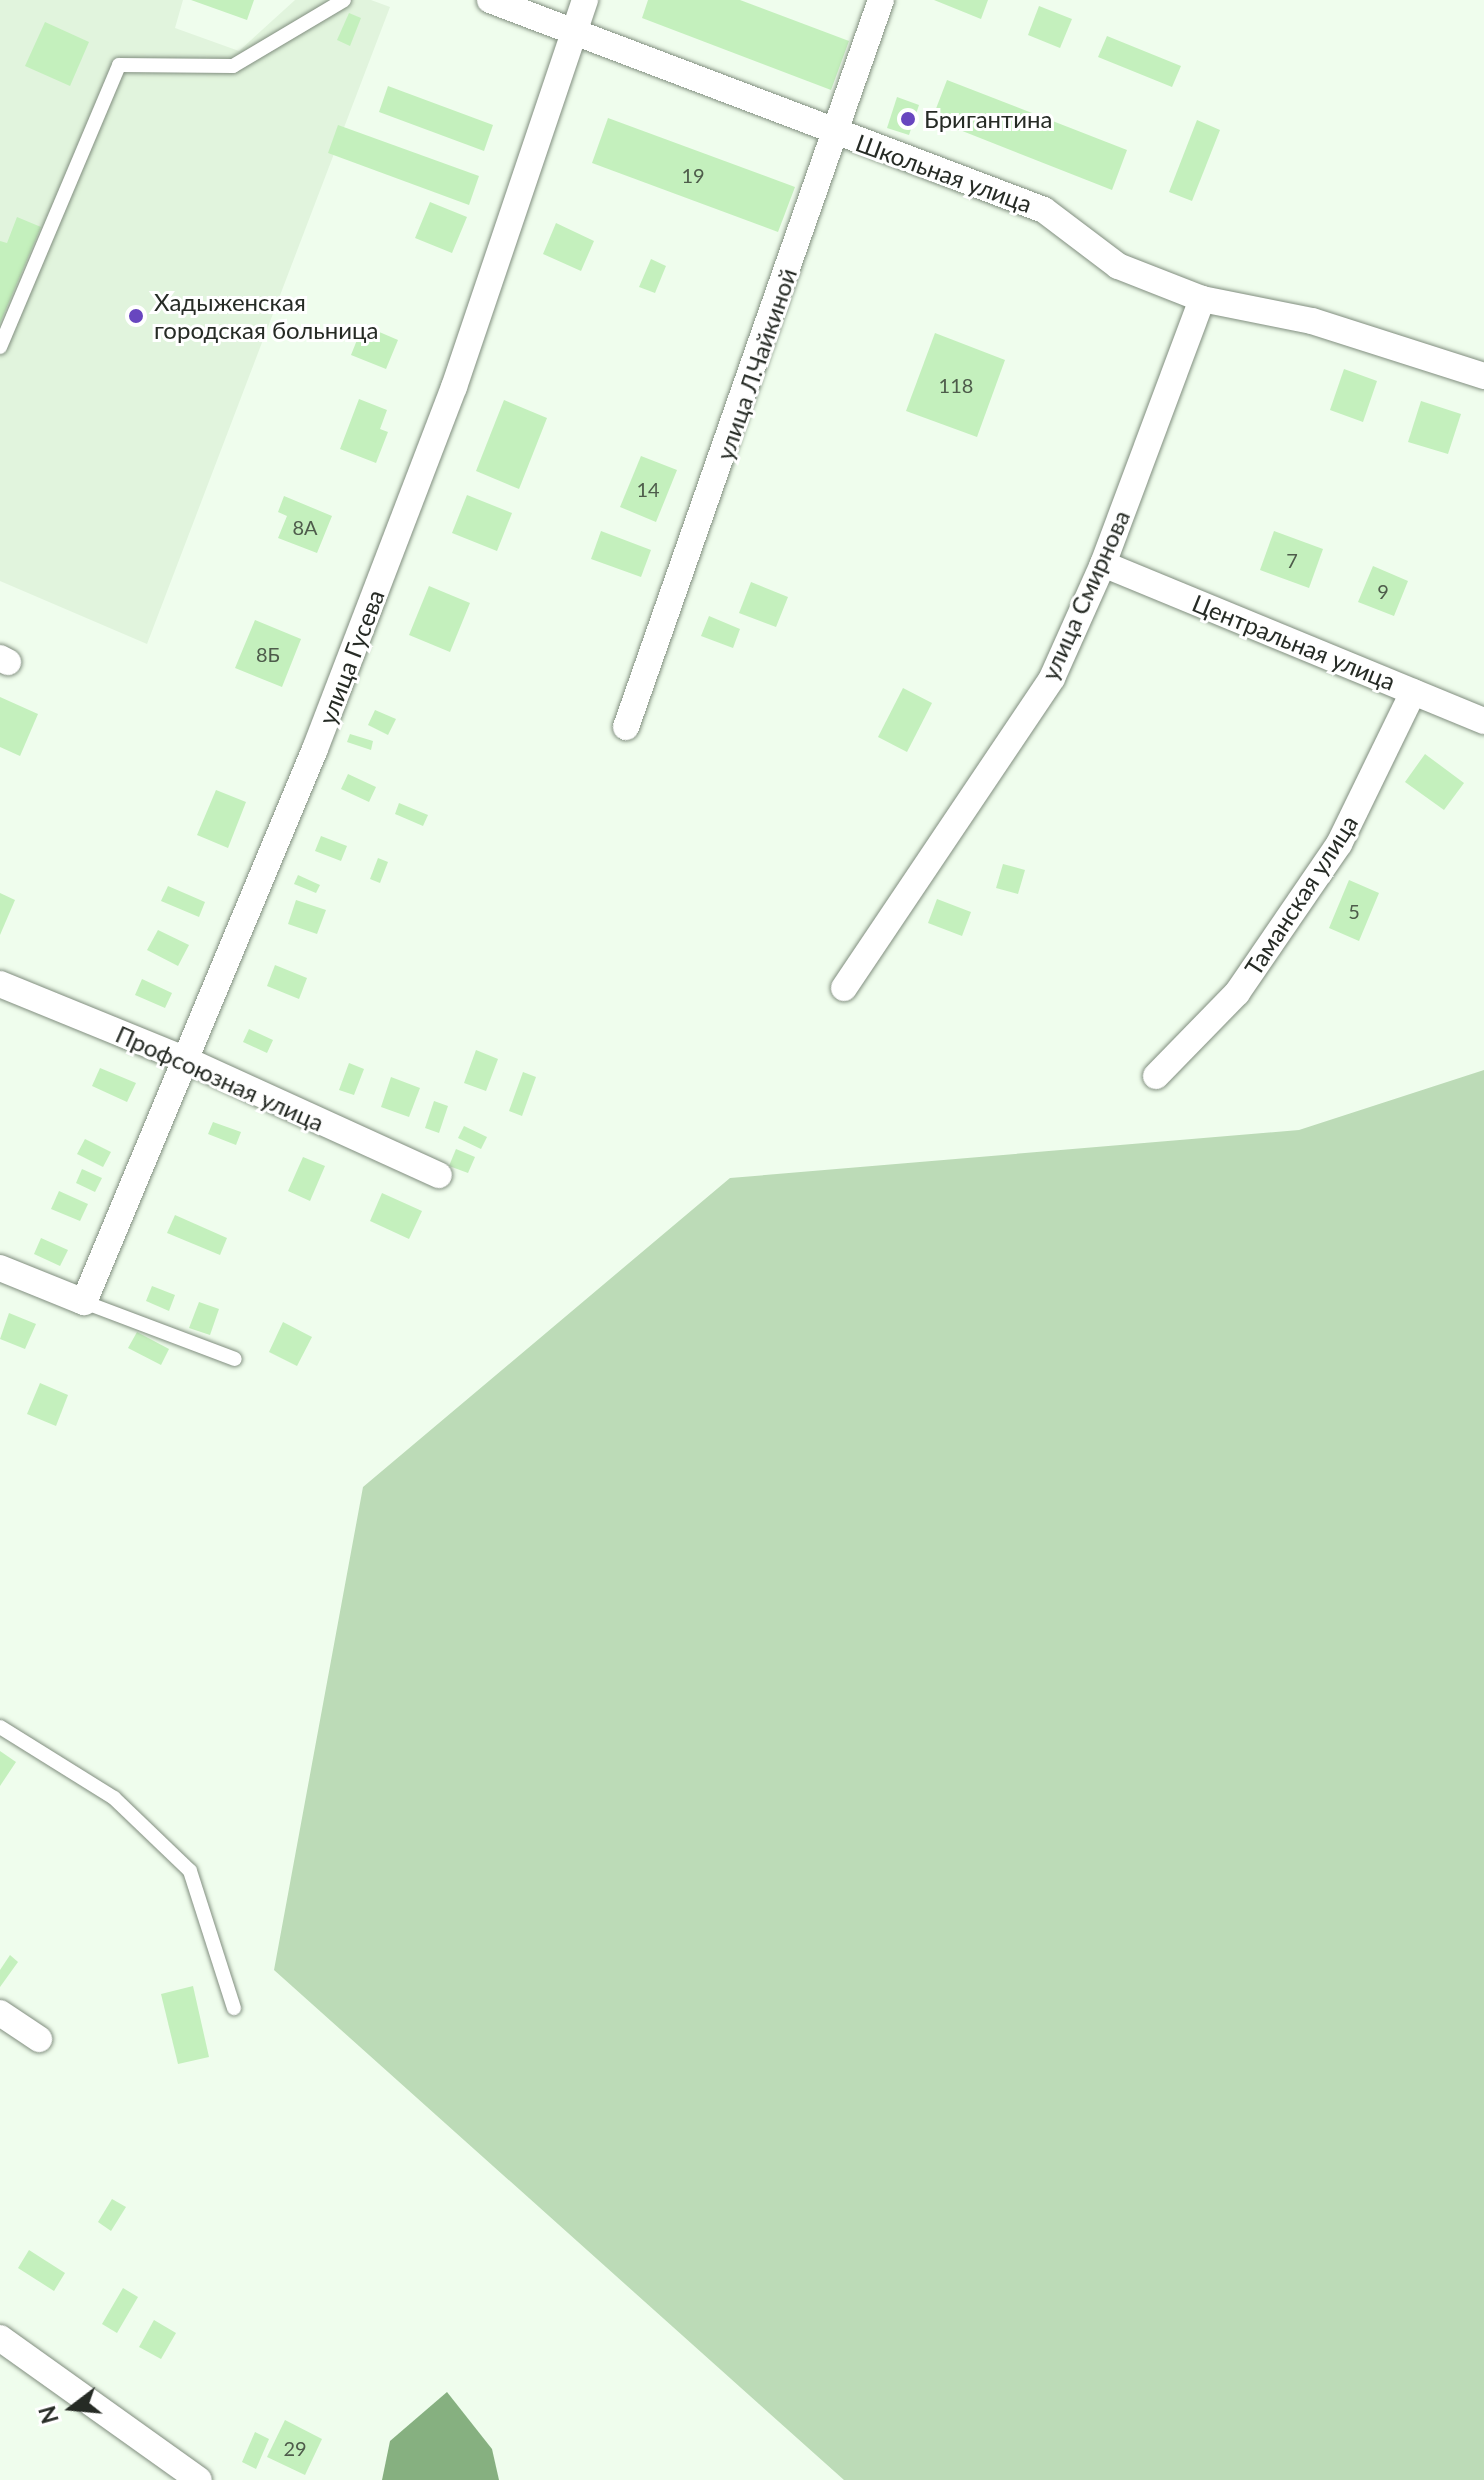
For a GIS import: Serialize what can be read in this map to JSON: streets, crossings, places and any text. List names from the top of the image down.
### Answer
{
  "streets": {
    "street": [
      "Школьная улица",
      "улица Л.Чайкиной",
      "улица Смирнова",
      "Центральная улица",
      "улица Гусева",
      "Таманская улица",
      "Профсоюзная улица"
    ]
  },
  "crossings": [
    ["Школьная улица", "улица Л.Чайкиной"],
    ["Школьная улица", "улица Смирнова"],
    ["Школьная улица", "улица Гусева"],
    ["улица Смирнова", "Центральная улица"],
    ["Центральная улица", "Таманская улица"],
    ["улица Гусева", "Профсоюзная улица"]
  ],
  "places": ["Бригантина", "Хадыженская городская больница"],
  "house_numbers": [
    "19",
    "118",
    "14",
    "8А",
    "7",
    "9",
    "8Б",
    "5",
    "29"
  ],
  "north": "left"
}
